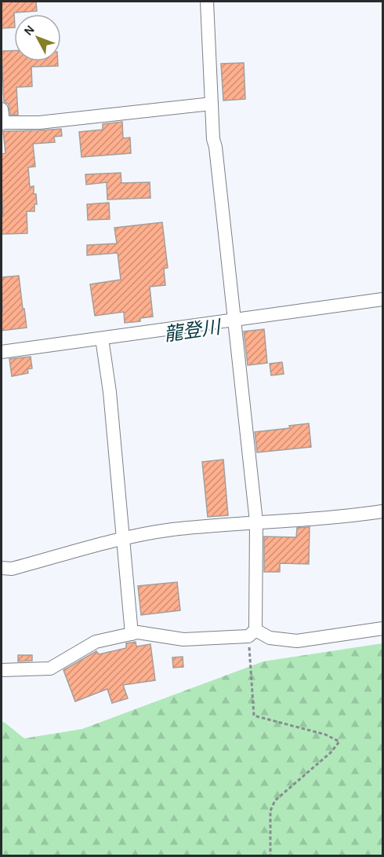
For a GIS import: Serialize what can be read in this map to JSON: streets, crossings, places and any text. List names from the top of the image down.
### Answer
{
  "water": ["龍登川"],
  "north": "top left"
}
